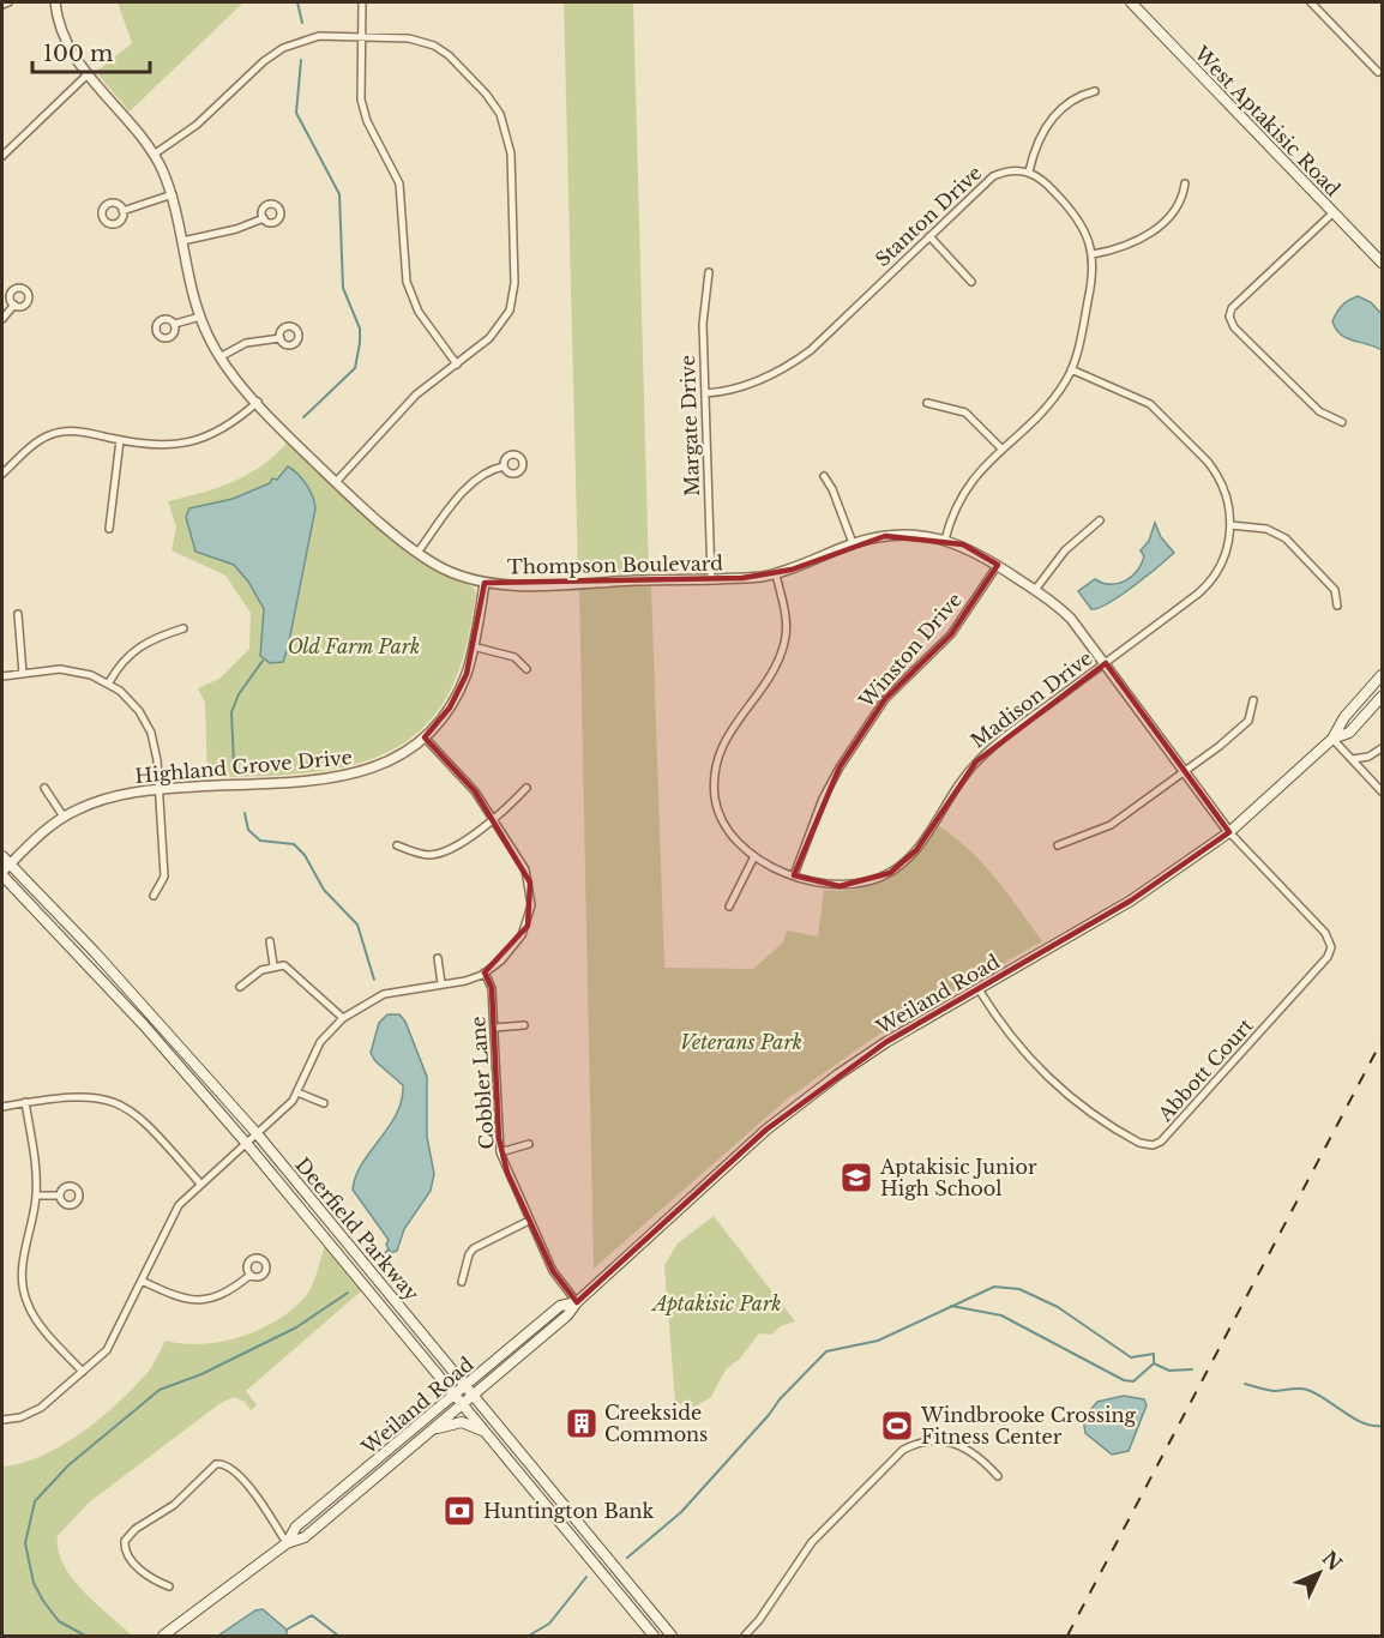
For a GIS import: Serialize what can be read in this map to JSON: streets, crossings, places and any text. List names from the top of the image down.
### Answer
{
  "streets": {
    "main road": ["West Aptakisic Road", "Weiland Road", "Deerfield Parkway"],
    "street": [
      "Stanton Drive",
      "Margate Drive",
      "Thompson Boulevard",
      "Winston Drive",
      "Madison Drive",
      "Highland Grove Drive",
      "Abbott Court",
      "Cobbler Lane"
    ]
  },
  "crossings": [
    ["Stanton Drive", "Margate Drive"],
    ["Margate Drive", "Thompson Boulevard"],
    ["Thompson Boulevard", "Winston Drive"],
    ["Thompson Boulevard", "Madison Drive"],
    ["Thompson Boulevard", "Highland Grove Drive"],
    ["Thompson Boulevard", "Weiland Road"],
    ["Thompson Boulevard", "Abbott Court"],
    ["Winston Drive", "Madison Drive"],
    ["Highland Grove Drive", "Deerfield Parkway"],
    ["Weiland Road", "Abbott Court"],
    ["Weiland Road", "Cobbler Lane"],
    ["Weiland Road", "Deerfield Parkway"]
  ],
  "parks": ["Old Farm Park", "Veterans Park", "Aptakisic Park"],
  "places": {
    "school or university": ["Aptakisic Junior High School"],
    "building": ["Creekside Commons"],
    "sports": ["Windbrooke Crossing Fitness Center"],
    "bank": ["Huntington Bank"]
  },
  "scale_bar": "100 m",
  "north": "top right"
}
